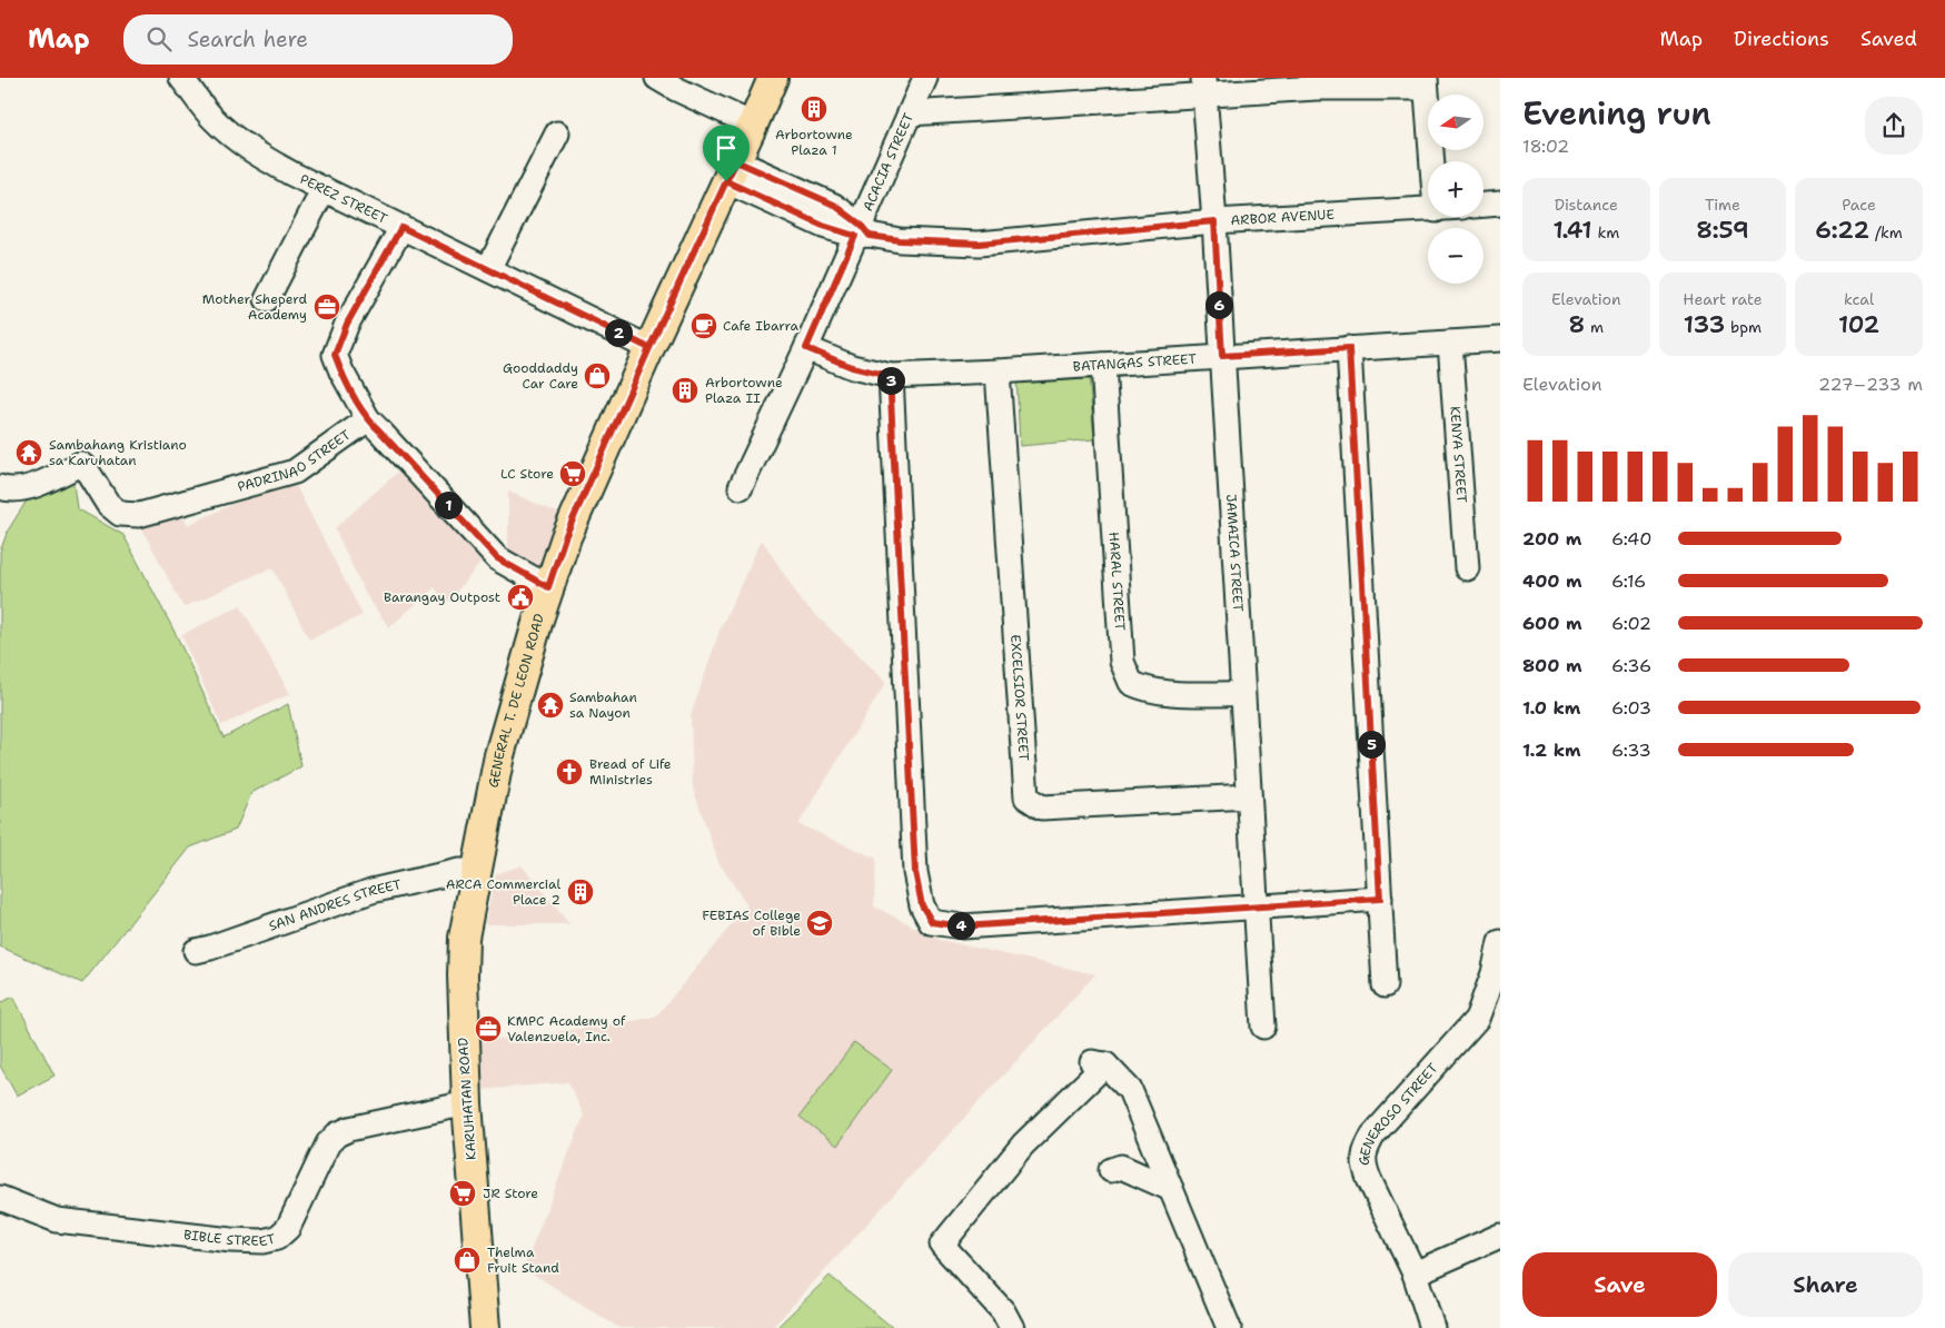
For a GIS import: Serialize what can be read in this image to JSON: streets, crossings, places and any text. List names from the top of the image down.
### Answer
{
  "streets": {
    "main road": ["GENERAL T. DE LEON ROAD", "KARUHATAN ROAD"],
    "street": [
      "ACACIA STREET",
      "PEREZ STREET",
      "ARBOR AVENUE",
      "BATANGAS STREET",
      "KENYA STREET",
      "PADRINAO STREET",
      "JAMAICA STREET",
      "HARAL STREET",
      "EXCELSIOR STREET",
      "SAN ANDRES STREET",
      "GENEROSO STREET",
      "BIBLE STREET"
    ]
  },
  "crossings": [
    ["ACACIA STREET", "ARBOR AVENUE"],
    ["ACACIA STREET", "BATANGAS STREET"],
    ["PEREZ STREET", "GENERAL T. DE LEON ROAD"],
    ["ARBOR AVENUE", "JAMAICA STREET"],
    ["ARBOR AVENUE", "GENERAL T. DE LEON ROAD"],
    ["BATANGAS STREET", "KENYA STREET"],
    ["BATANGAS STREET", "JAMAICA STREET"],
    ["BATANGAS STREET", "HARAL STREET"],
    ["BATANGAS STREET", "EXCELSIOR STREET"],
    ["JAMAICA STREET", "HARAL STREET"],
    ["JAMAICA STREET", "EXCELSIOR STREET"],
    ["GENERAL T. DE LEON ROAD", "SAN ANDRES STREET"],
    ["GENERAL T. DE LEON ROAD", "KARUHATAN ROAD"],
    ["SAN ANDRES STREET", "KARUHATAN ROAD"],
    ["KARUHATAN ROAD", "BIBLE STREET"]
  ],
  "places": {
    "building": ["Arbortowne Plaza 1", "Arbortowne Plaza II", "ARCA Commercial Place 2"],
    "office": ["Mother Sheperd Academy", "KMPC Academy of Valenzuela, Inc."],
    "cafe": ["Cafe Ibarra"],
    "shop": ["Gooddaddy Car Care", "Thelma Fruit Stand"],
    "temple": ["Sambahang Kristiano sa Karuhatan", "Sambahan sa Nayon"],
    "supermarket": ["LC Store", "JR Store"],
    "public building": ["Barangay Outpost"],
    "church": ["Bread of Life Ministries"],
    "school or university": ["FEBIAS College of Bible"]
  },
  "north": "left",
  "page": {
    "header": "Map",
    "search": "Search here",
    "nav": ["Map", "Directions", "Saved"],
    "heading": ["Evening run", "18:02"],
    "map_buttons": ["+", "−"],
    "stats": [
      ["Distance", "1.41 km"],
      ["Time", "8:59"],
      ["Pace", "6:22 /km"],
      ["Elevation", "8 m"],
      ["Heart rate", "133 bpm"],
      ["kcal", "102"]
    ],
    "pins": [
      "6",
      "2",
      "3",
      "1",
      "5",
      "4"
    ],
    "chart": ["Elevation", "227–233 m"],
    "list": [
      {
        "name": "200 m",
        "note": "6:40"
      },
      {
        "name": "400 m",
        "note": "6:16"
      },
      {
        "name": "600 m",
        "note": "6:02"
      },
      {
        "name": "800 m",
        "note": "6:36"
      },
      {
        "name": "1.0 km",
        "note": "6:03"
      },
      {
        "name": "1.2 km",
        "note": "6:33"
      }
    ],
    "buttons": ["Save", "Share"]
  }
}
